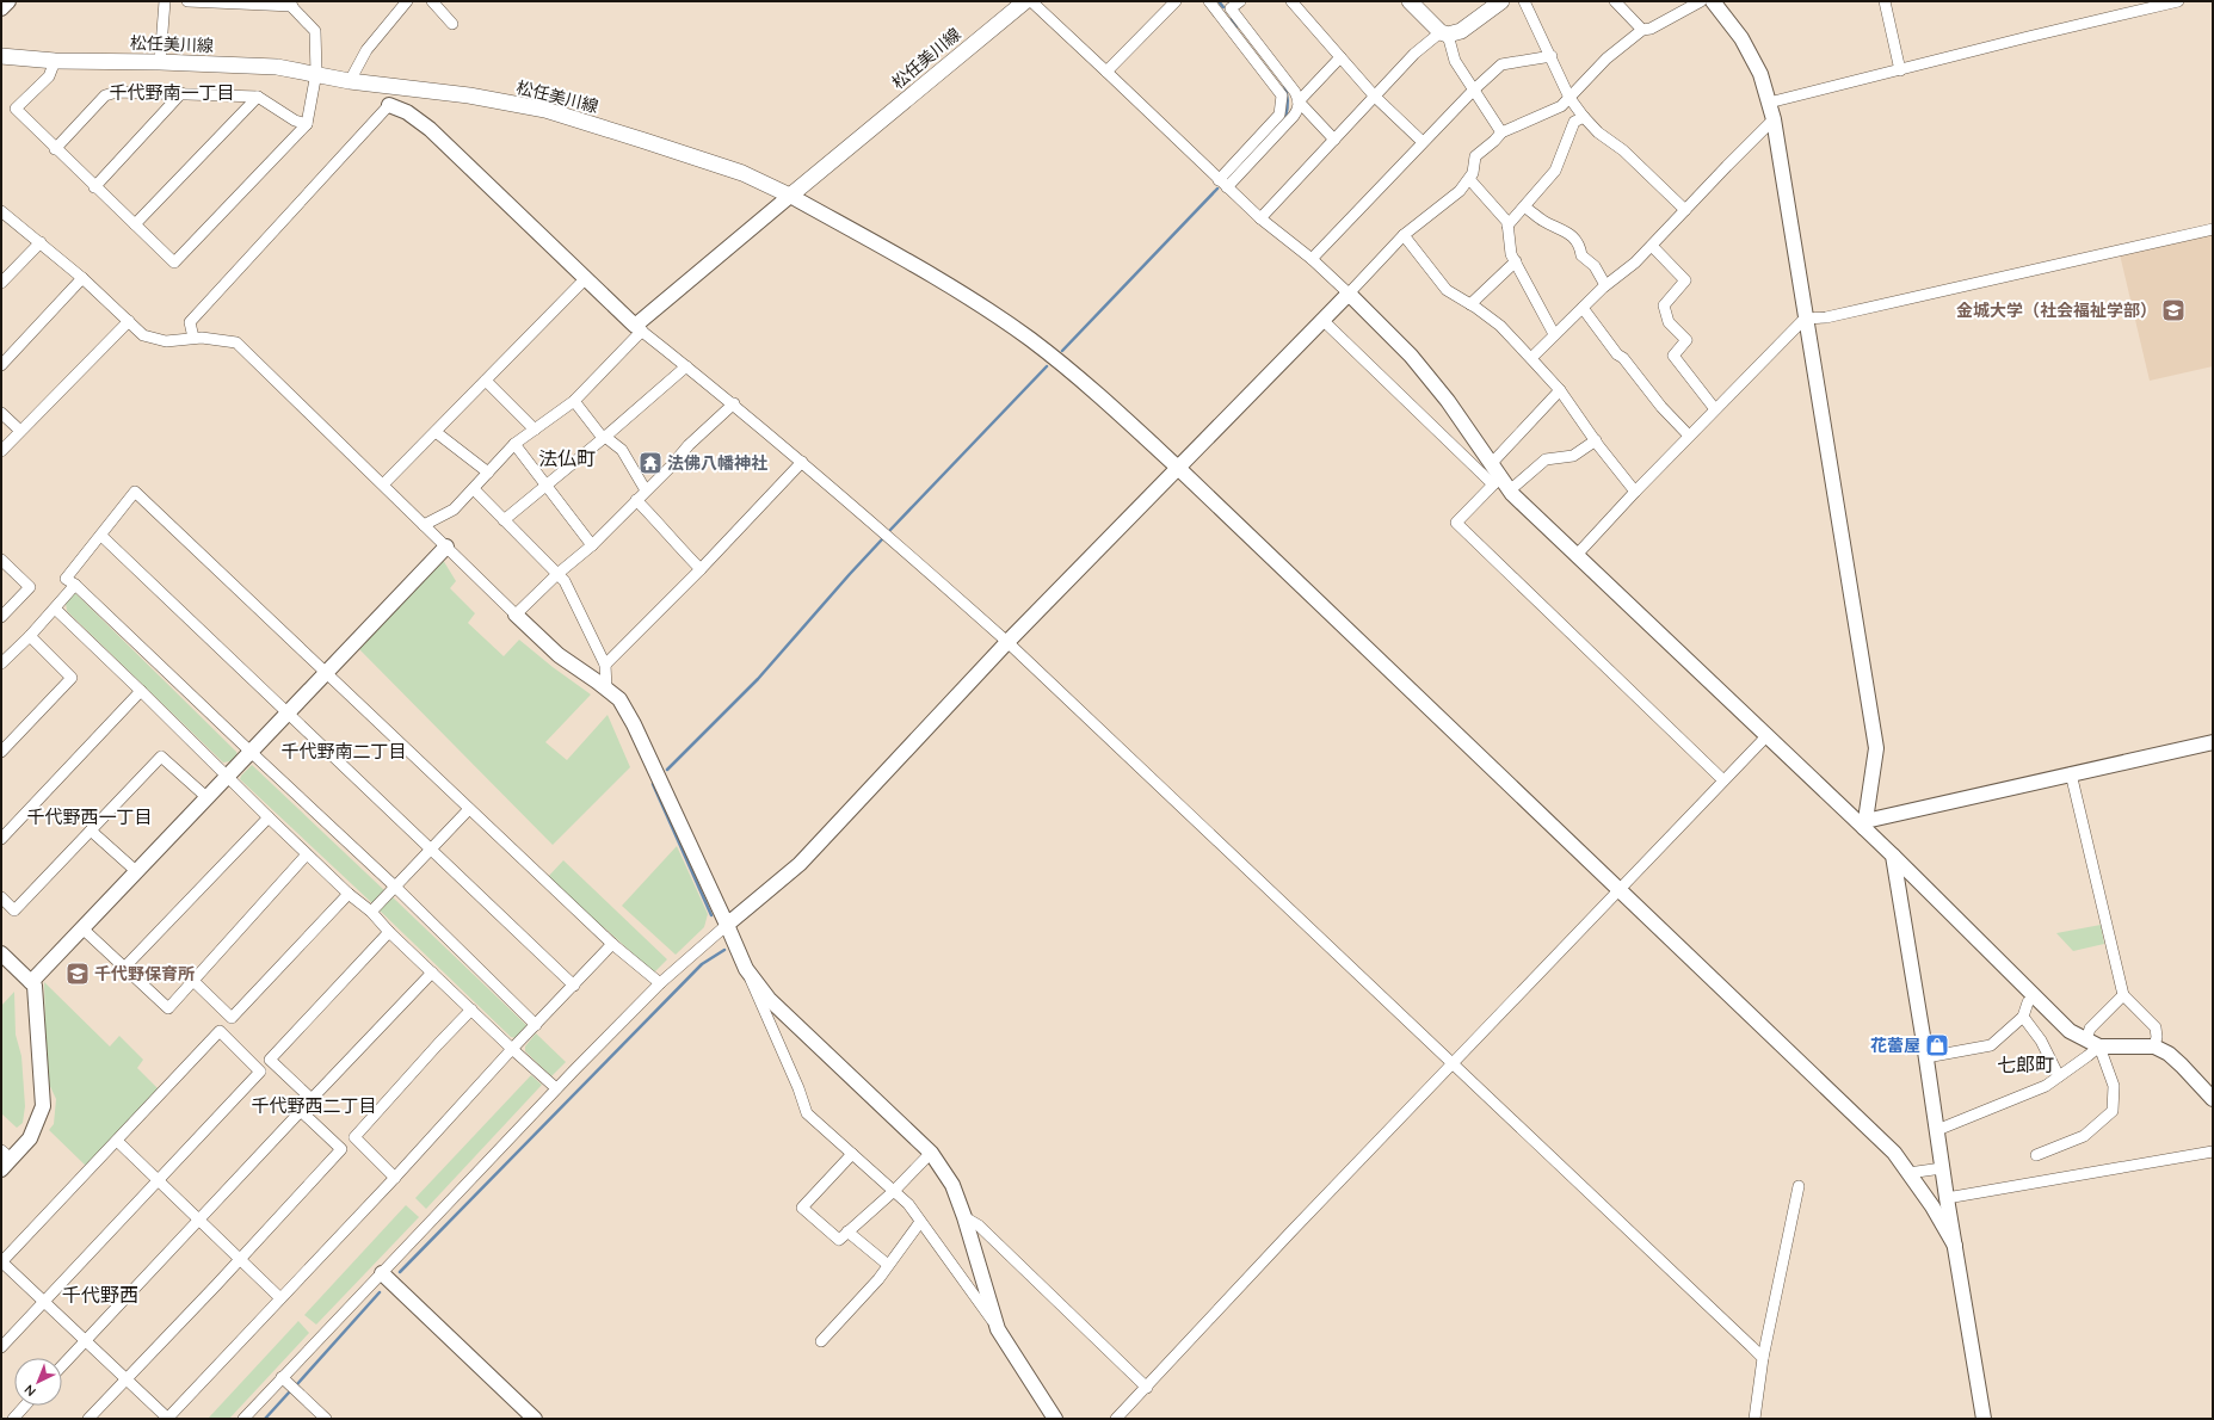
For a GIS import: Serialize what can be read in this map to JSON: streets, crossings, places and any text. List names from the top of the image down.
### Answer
{
  "streets": {
    "main road": ["松任美川線"]
  },
  "districts": [
    "千代野南一丁目",
    "法仏町",
    "千代野南二丁目",
    "千代野西一丁目",
    "七郎町",
    "千代野西二丁目",
    "千代野西"
  ],
  "places": {
    "school or university": ["金城大学（社会福祉学部）", "千代野保育所"],
    "temple": ["法佛八幡神社"],
    "shop": ["花蕾屋"]
  },
  "north": "bottom left"
}
